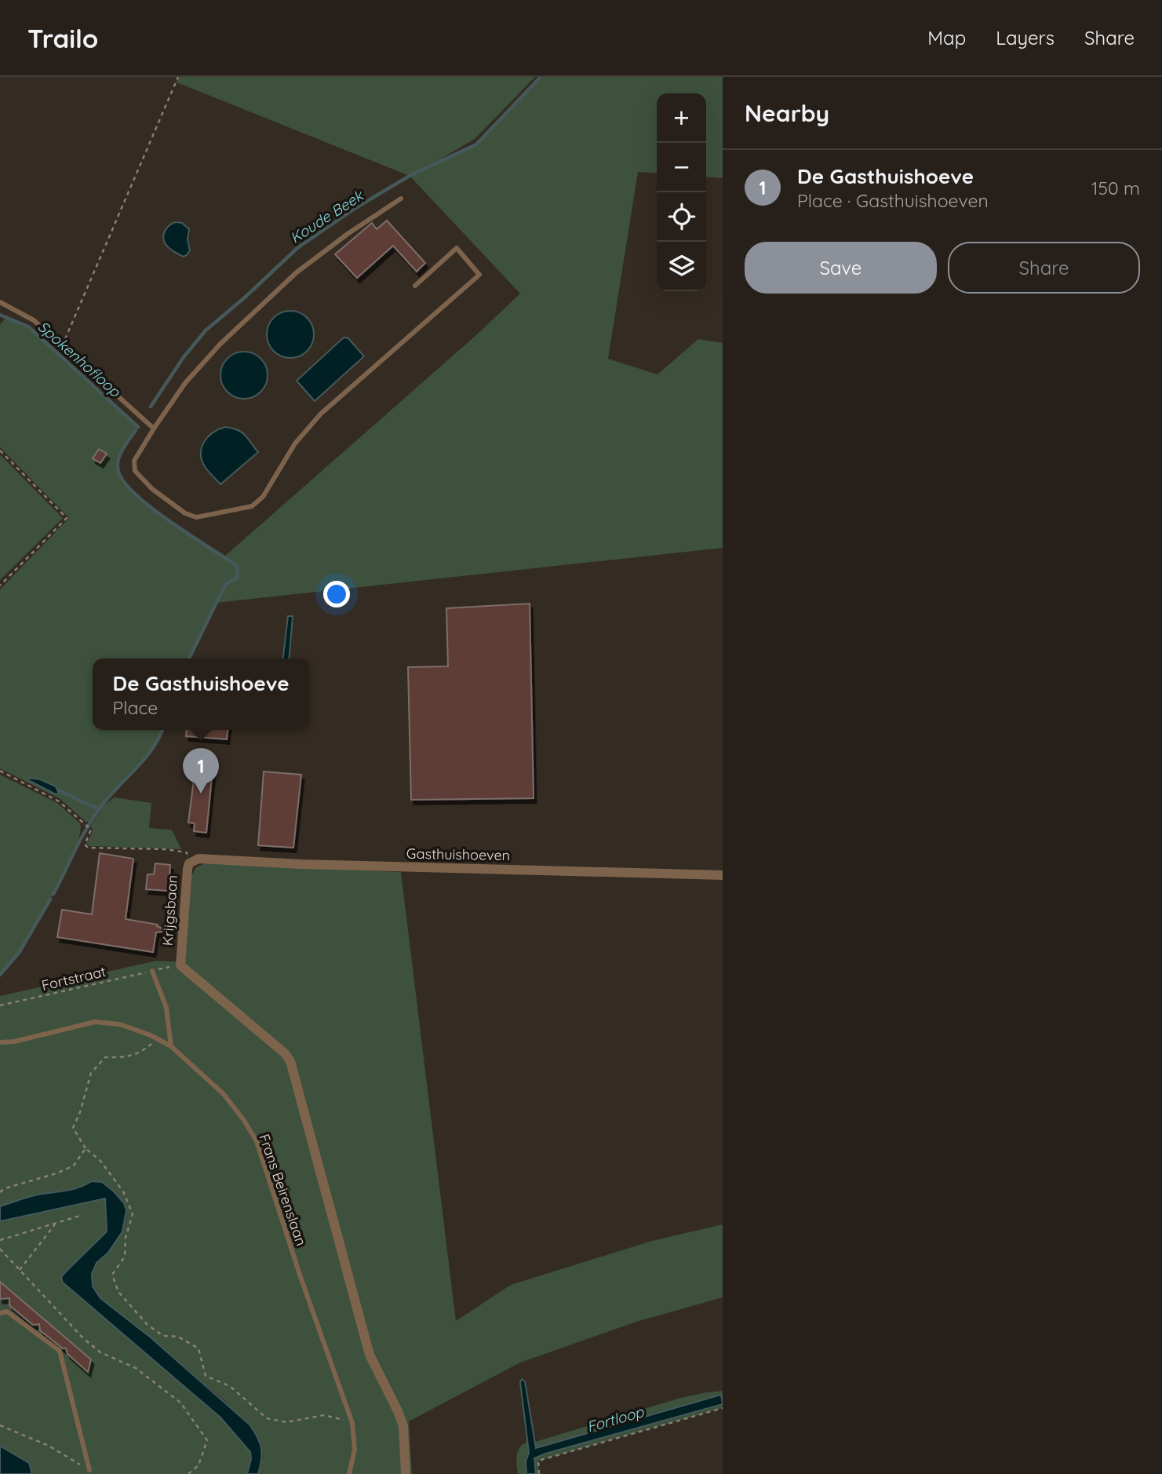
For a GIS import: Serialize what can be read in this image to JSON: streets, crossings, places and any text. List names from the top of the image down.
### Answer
{
  "streets": {
    "street": ["Gasthuishoeven", "Krijgsbaan"],
    "lane": ["Frans Beirenslaan"],
    "path": ["Fortstraat"]
  },
  "crossings": [
    ["Gasthuishoeven", "Krijgsbaan"],
    ["Krijgsbaan", "Fortstraat"]
  ],
  "water": ["Koude Beek", "Spokenhofloop", "Fortloop"],
  "page": {
    "header": "Trailo",
    "nav": ["Map", "Layers", "Share"],
    "heading": "Nearby",
    "map_buttons": ["+", "−"],
    "list": [
      {
        "mark": "1",
        "name": "De Gasthuishoeve",
        "note": "Place · Gasthuishoeven",
        "value": "150 m"
      }
    ],
    "buttons": ["Save", "Share"],
    "popup": ["De Gasthuishoeve", "Place"],
    "pins": "1"
  }
}
